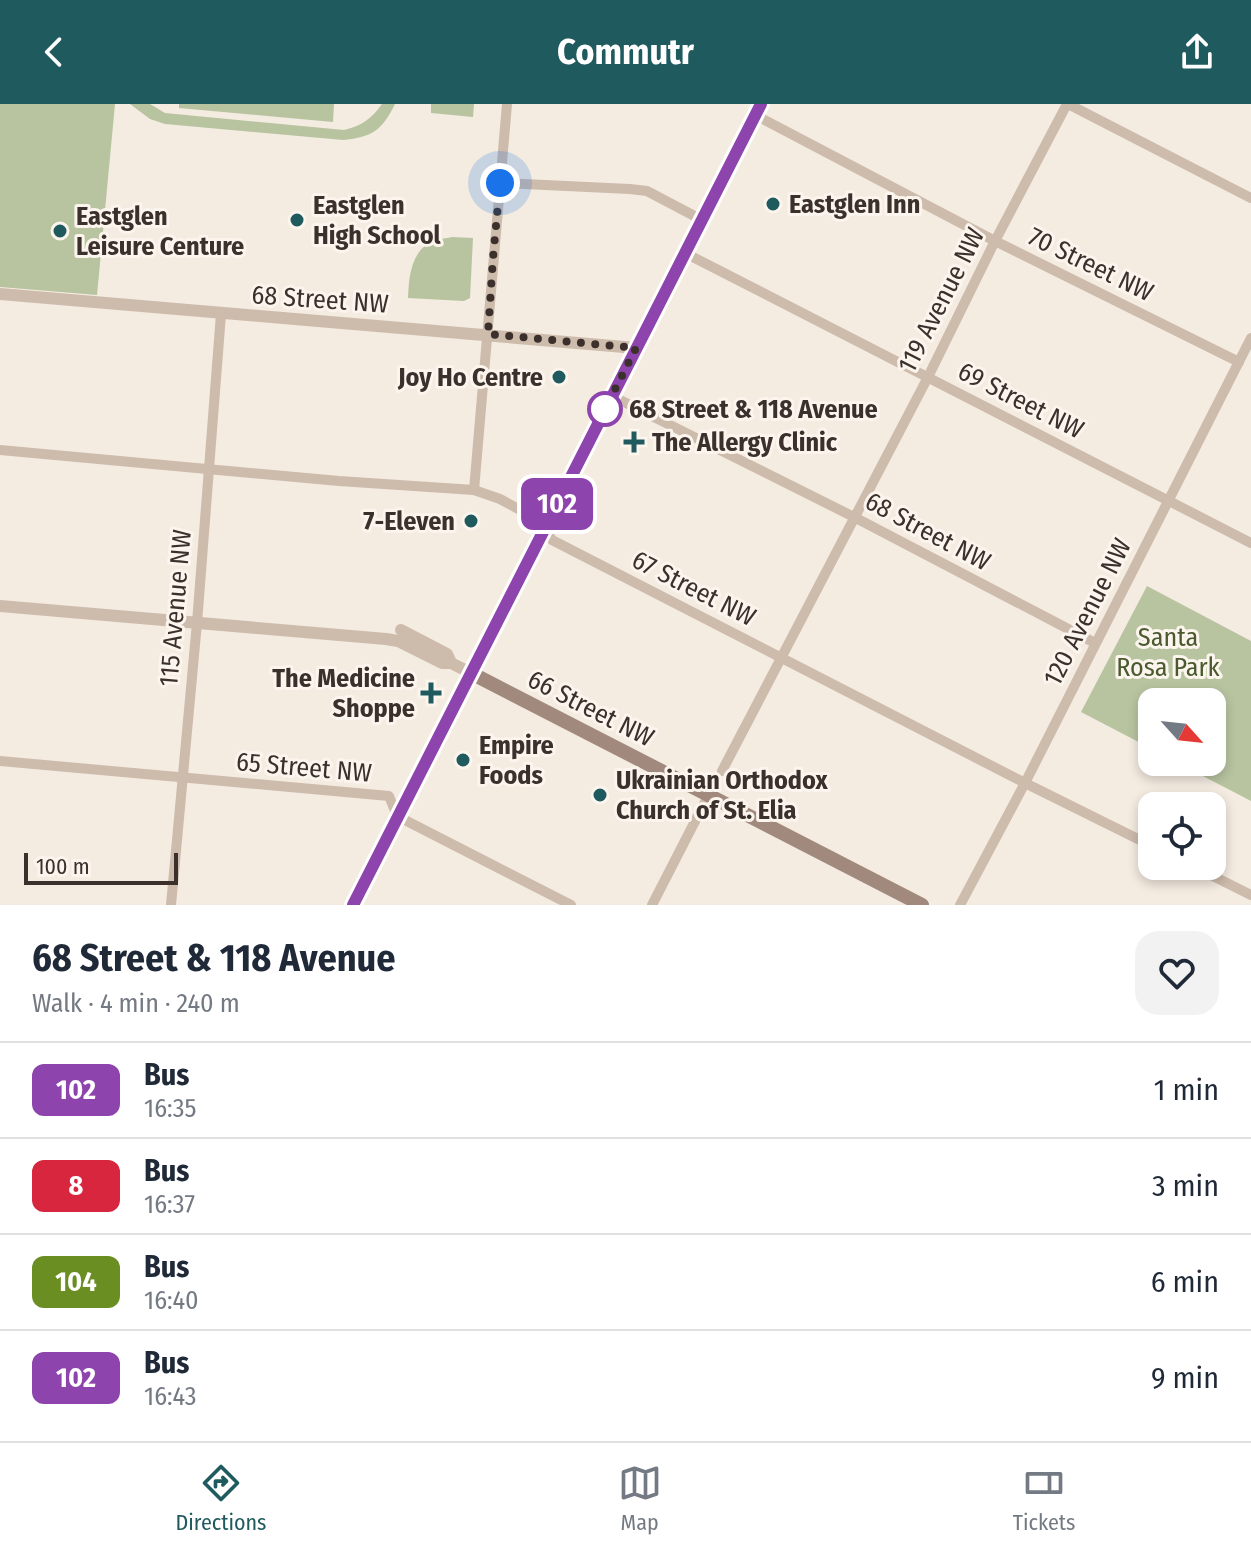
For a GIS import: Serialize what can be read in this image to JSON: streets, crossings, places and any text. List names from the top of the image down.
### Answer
{
  "streets": {
    "main road": ["66 Street NW"],
    "street": [
      "70 Street NW",
      "68 Street NW",
      "119 Avenue NW",
      "69 Street NW",
      "67 Street NW",
      "115 Avenue NW",
      "120 Avenue NW",
      "65 Street NW"
    ]
  },
  "crossings": [
    ["70 Street NW", "119 Avenue NW"],
    ["70 Street NW", "120 Avenue NW"],
    ["68 Street NW", "119 Avenue NW"],
    ["68 Street NW", "115 Avenue NW"],
    ["68 Street NW", "120 Avenue NW"],
    ["119 Avenue NW", "69 Street NW"],
    ["119 Avenue NW", "67 Street NW"],
    ["69 Street NW", "120 Avenue NW"],
    ["67 Street NW", "115 Avenue NW"],
    ["67 Street NW", "120 Avenue NW"],
    ["115 Avenue NW", "66 Street NW"],
    ["115 Avenue NW", "65 Street NW"]
  ],
  "parks": ["Santa Rosa Park"],
  "places": {
    "other": [
      "Eastglen Inn",
      "Eastglen High School",
      "Eastglen Leisure Centure",
      "Joy Ho Centre",
      "68 Street & 118 Avenue",
      "7-Eleven",
      "Empire Foods",
      "Ukrainian Orthodox Church of St. Elia"
    ],
    "health": ["The Allergy Clinic", "The Medicine Shoppe"]
  },
  "lines": ["bus line 102"],
  "scale_bar": "100 m",
  "north": "bottom right",
  "page": {
    "header": "Commutr",
    "on_map": "102",
    "scale": "100 m",
    "heading": ["68 Street & 118 Avenue", "Walk · 4 min · 240 m"],
    "list": [
      {
        "mark": "102",
        "name": "Bus",
        "note": "16:35",
        "value": "1 min"
      },
      {
        "mark": "8",
        "name": "Bus",
        "note": "16:37",
        "value": "3 min"
      },
      {
        "mark": "104",
        "name": "Bus",
        "note": "16:40",
        "value": "6 min"
      },
      {
        "mark": "102",
        "name": "Bus",
        "note": "16:43",
        "value": "9 min"
      }
    ],
    "tabs": ["Directions", "Map", "Tickets"]
  }
}
